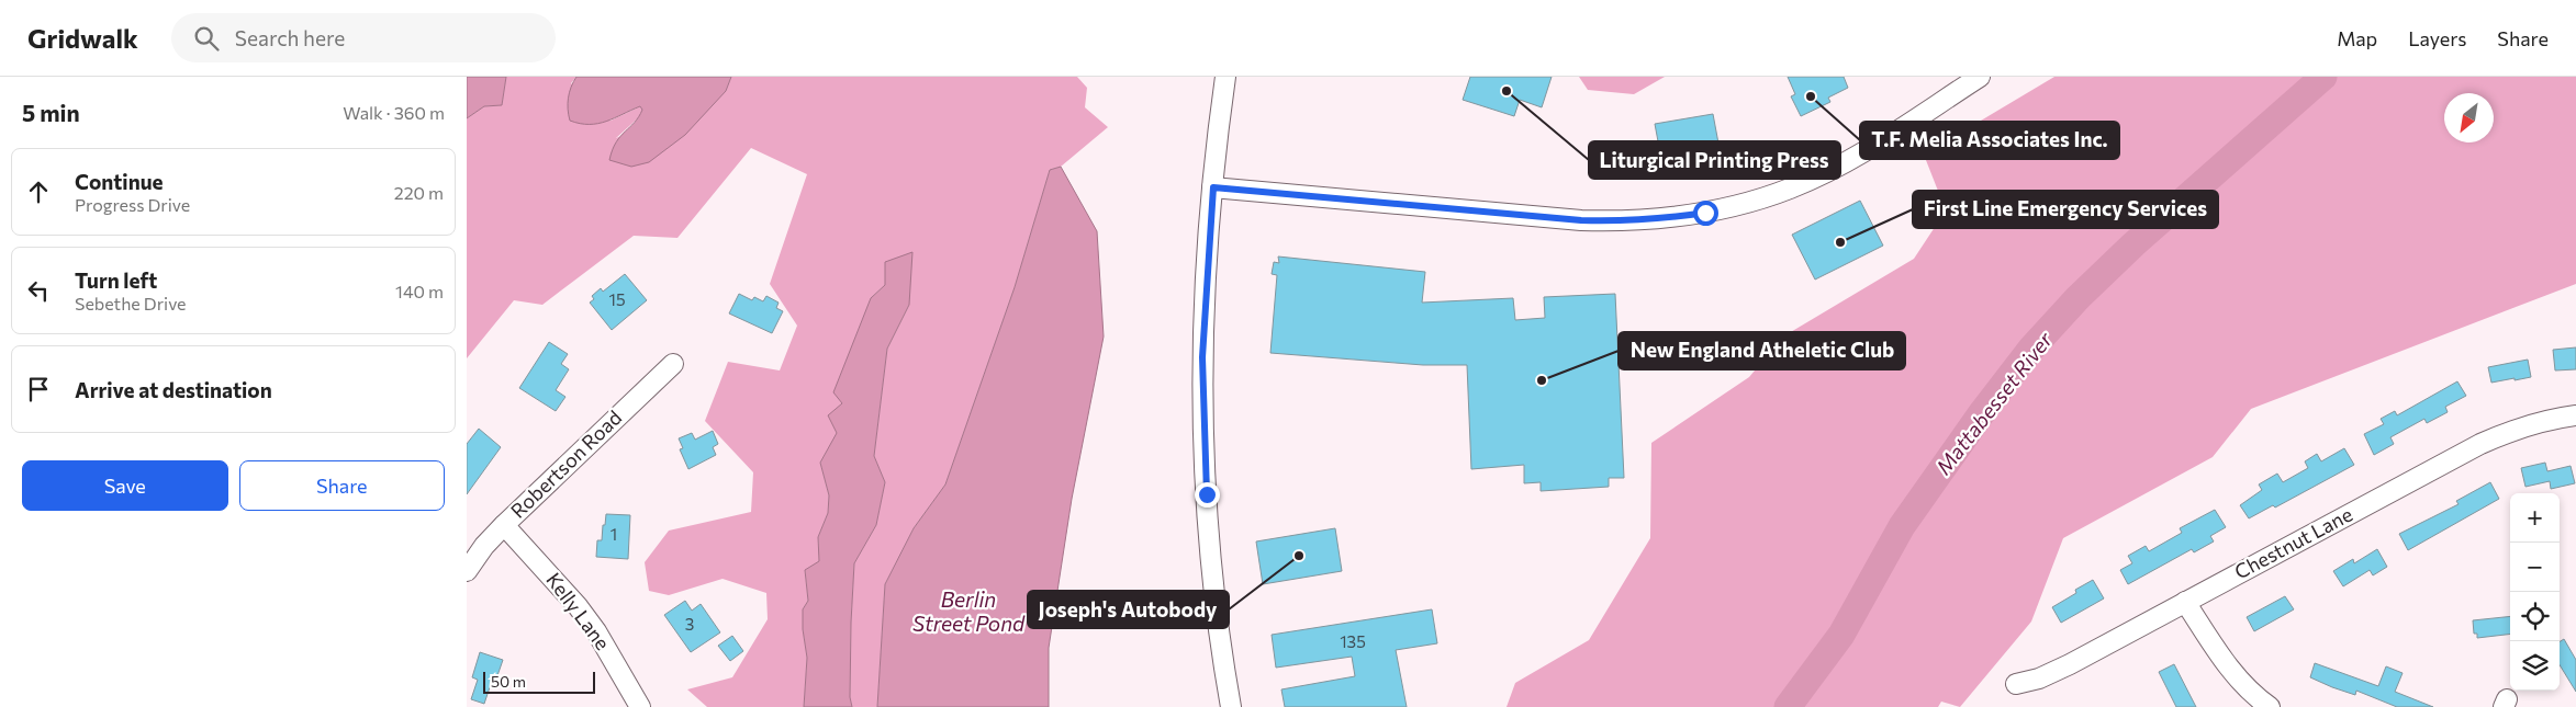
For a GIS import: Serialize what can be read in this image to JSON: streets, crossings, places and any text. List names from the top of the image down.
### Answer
{
  "streets": {
    "street": ["Robertson Road", "Chestnut Lane", "Kelly Lane"]
  },
  "crossings": [
    ["Robertson Road", "Kelly Lane"]
  ],
  "water": ["Mattabesset River", "Berlin Street Pond"],
  "places": [
    "Liturgical Printing Press",
    "T.F. Melia Associates Inc.",
    "First Line Emergency Services",
    "New England Atheletic Club",
    "Joseph's Autobody"
  ],
  "house_numbers": [
    "15",
    "1",
    "3",
    "135"
  ],
  "scale_bar": "50 m",
  "north": "bottom left",
  "page": {
    "header": "Gridwalk",
    "search": "Search here",
    "nav": ["Map", "Layers", "Share"],
    "heading": ["5 min", "Walk · 360 m"],
    "list": [
      ["Continue", "Progress Drive", "220 m"],
      ["Turn left", "Sebethe Drive", "140 m"],
      "Arrive at destination"
    ],
    "buttons": ["Save", "Share"],
    "map_buttons": ["+", "−"],
    "scale": "50 m"
  }
}
